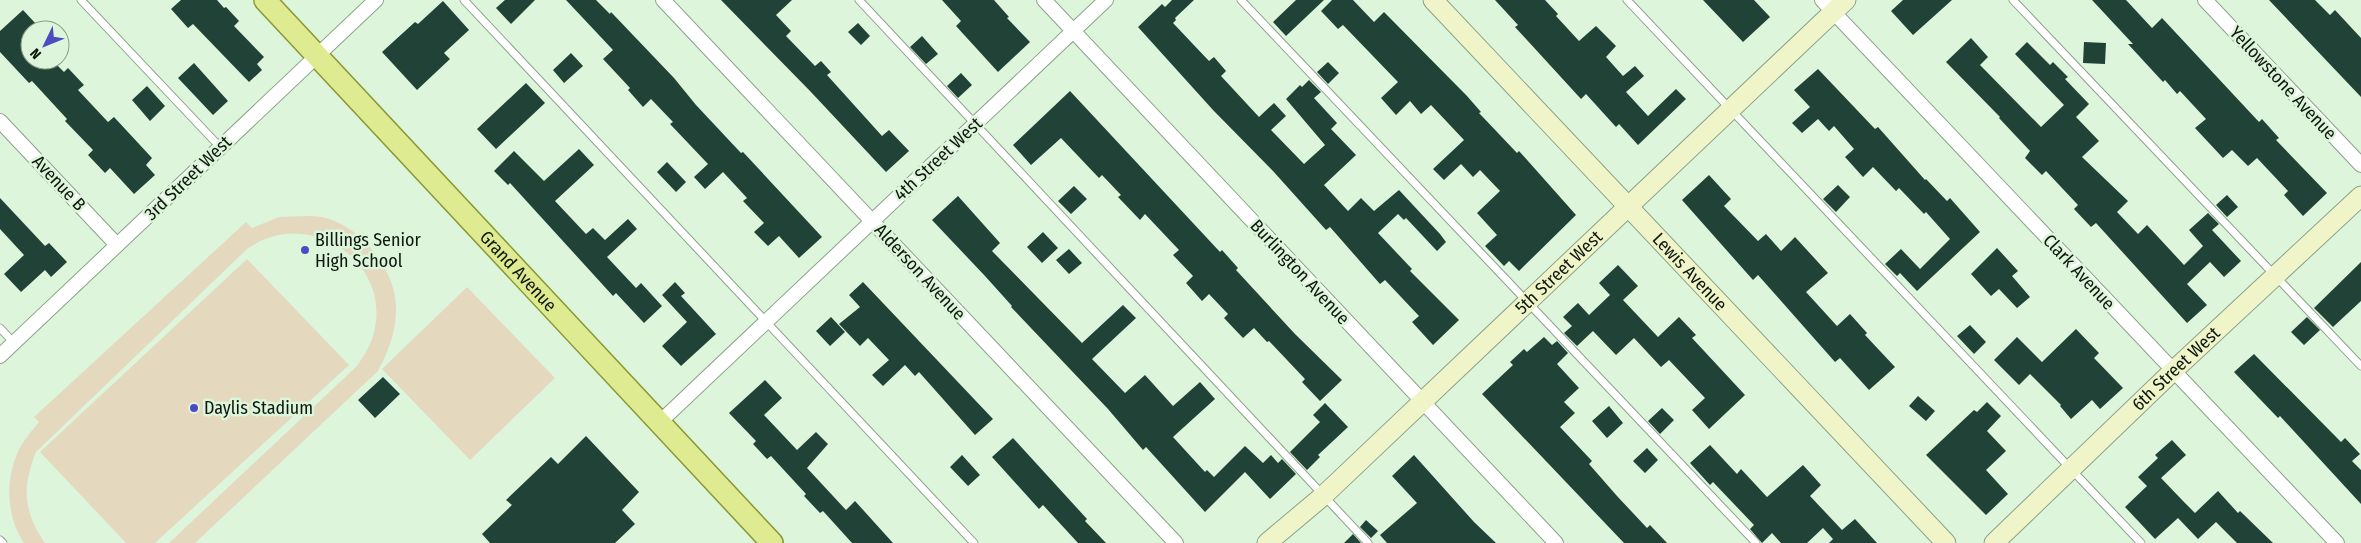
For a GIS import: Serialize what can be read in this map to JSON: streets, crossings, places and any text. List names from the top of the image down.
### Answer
{
  "streets": {
    "main road": ["Grand Avenue"],
    "street": [
      "Yellowstone Avenue",
      "4th Street West",
      "3rd Street West",
      "Avenue B",
      "Alderson Avenue",
      "Burlington Avenue",
      "Lewis Avenue",
      "Clark Avenue",
      "5th Street West",
      "6th Street West"
    ]
  },
  "crossings": [
    ["4th Street West", "Grand Avenue"],
    ["4th Street West", "Alderson Avenue"],
    ["4th Street West", "Burlington Avenue"],
    ["3rd Street West", "Avenue B"],
    ["3rd Street West", "Grand Avenue"],
    ["Burlington Avenue", "5th Street West"],
    ["Lewis Avenue", "5th Street West"],
    ["Clark Avenue", "5th Street West"],
    ["Clark Avenue", "6th Street West"]
  ],
  "places": ["Billings Senior High School", "Daylis Stadium"],
  "north": "bottom left"
}
